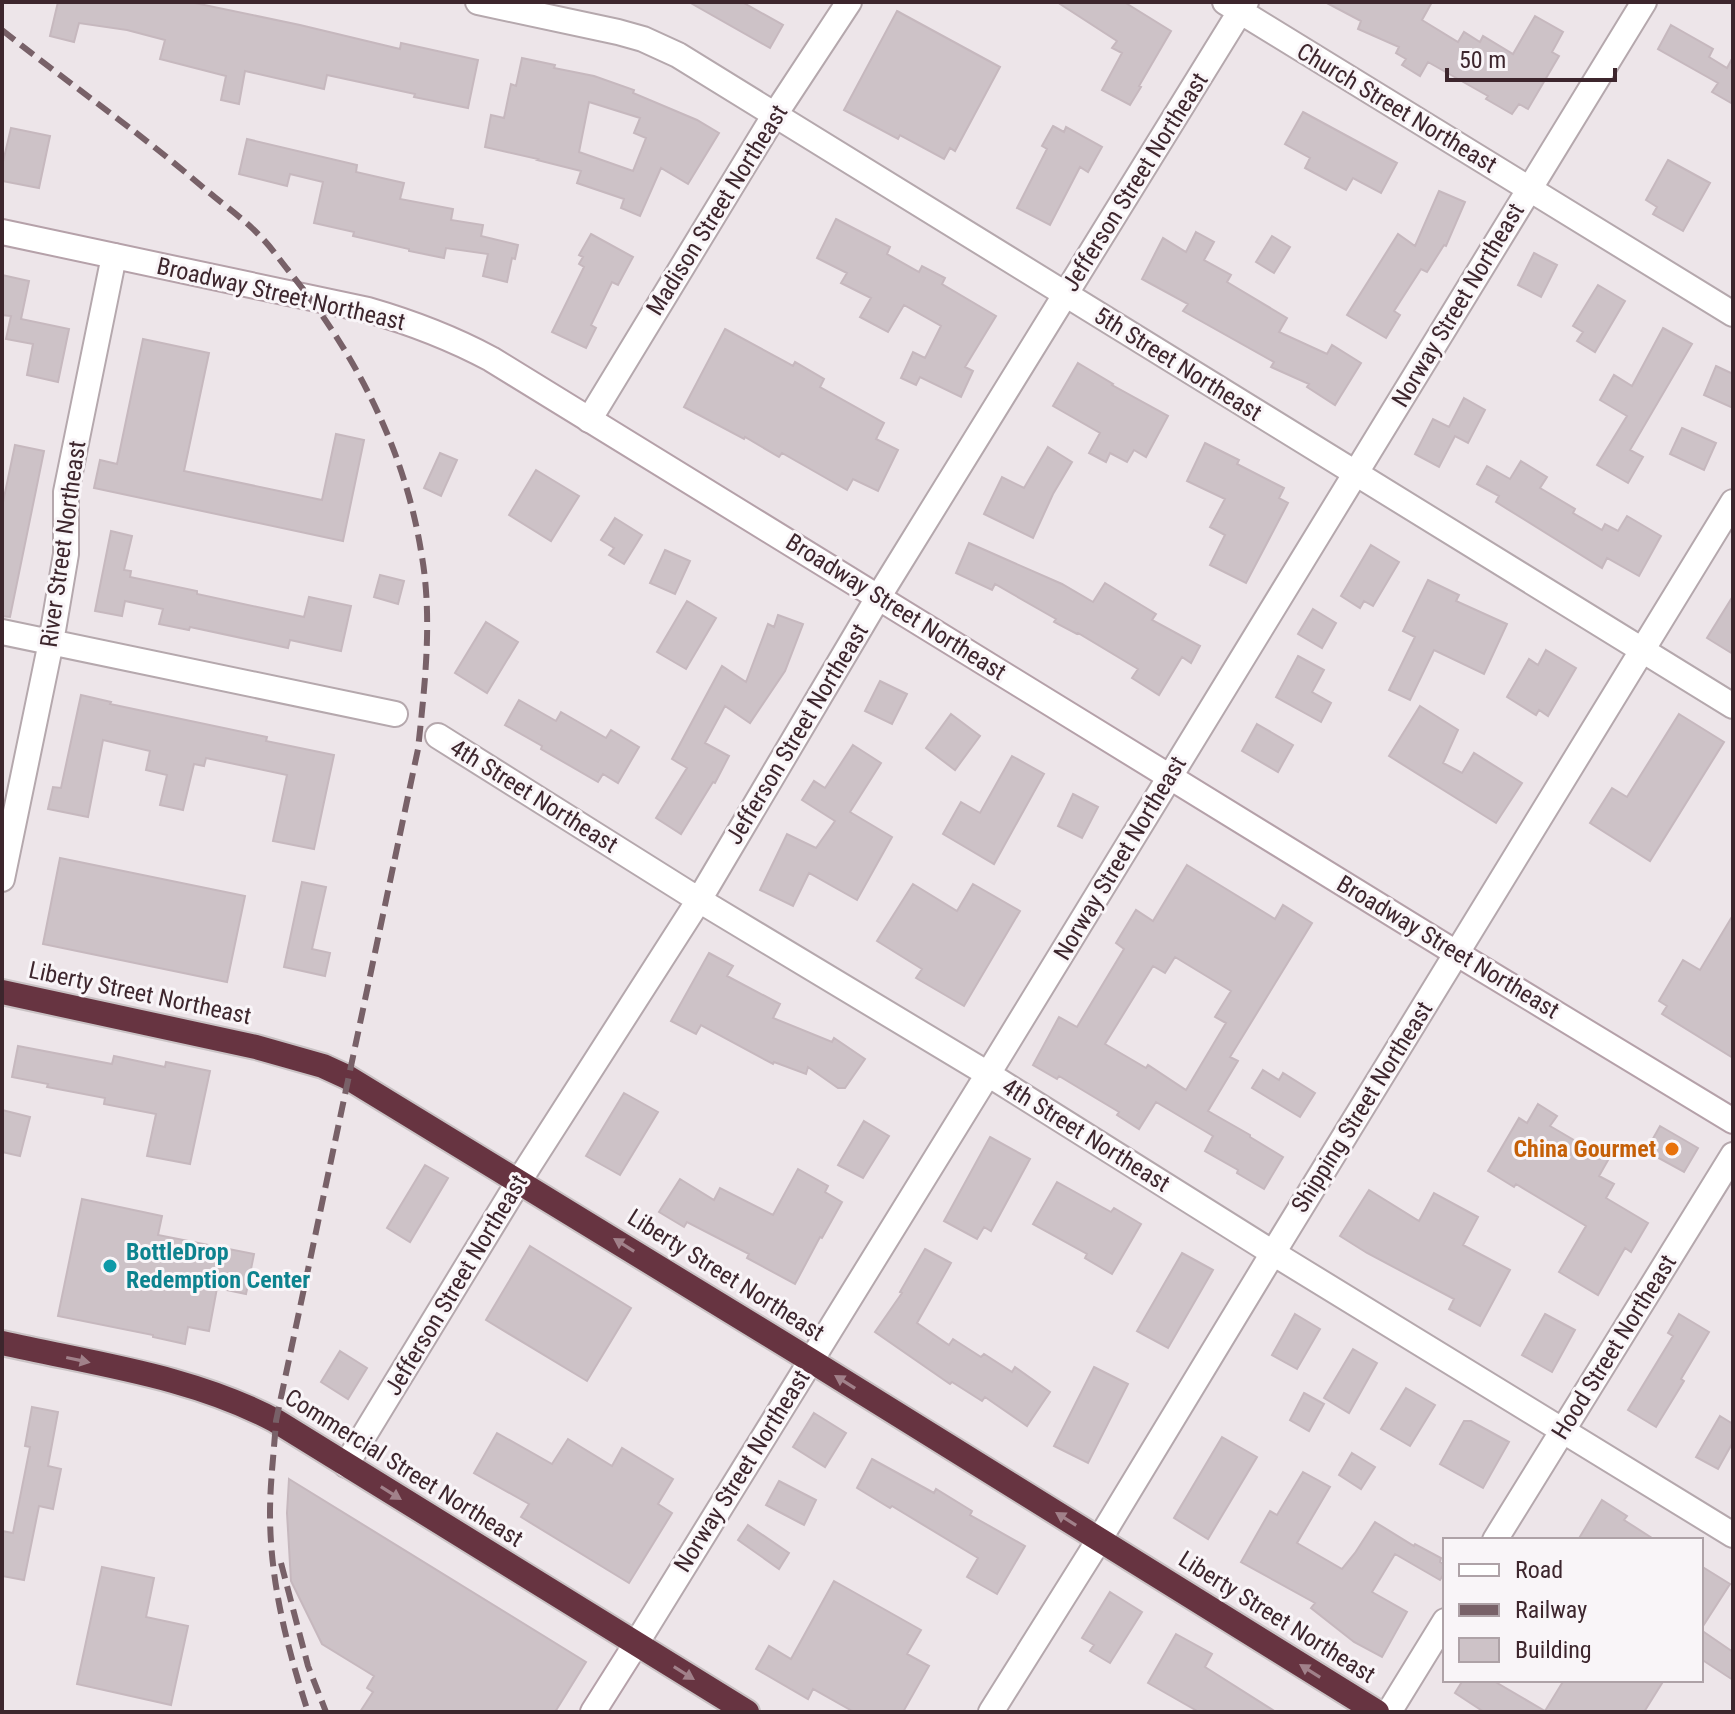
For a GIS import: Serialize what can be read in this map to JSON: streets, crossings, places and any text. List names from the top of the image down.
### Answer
{
  "streets": {
    "highway": ["Liberty Street Northeast", "Commercial Street Northeast"],
    "street": [
      "Church Street Northeast",
      "Jefferson Street Northeast",
      "Madison Street Northeast",
      "Broadway Street Northeast",
      "Norway Street Northeast",
      "5th Street Northeast",
      "River Street Northeast",
      "4th Street Northeast",
      "Shipping Street Northeast",
      "Hood Street Northeast"
    ]
  },
  "crossings": [
    ["Church Street Northeast", "Jefferson Street Northeast"],
    ["Church Street Northeast", "Norway Street Northeast"],
    ["Jefferson Street Northeast", "Broadway Street Northeast"],
    ["Jefferson Street Northeast", "5th Street Northeast"],
    ["Jefferson Street Northeast", "4th Street Northeast"],
    ["Jefferson Street Northeast", "Liberty Street Northeast"],
    ["Jefferson Street Northeast", "Commercial Street Northeast"],
    ["Madison Street Northeast", "Broadway Street Northeast"],
    ["Madison Street Northeast", "5th Street Northeast"],
    ["Broadway Street Northeast", "Norway Street Northeast"],
    ["Broadway Street Northeast", "River Street Northeast"],
    ["Broadway Street Northeast", "Shipping Street Northeast"],
    ["Norway Street Northeast", "5th Street Northeast"],
    ["Norway Street Northeast", "4th Street Northeast"],
    ["Norway Street Northeast", "Liberty Street Northeast"],
    ["Norway Street Northeast", "Commercial Street Northeast"],
    ["5th Street Northeast", "Shipping Street Northeast"],
    ["4th Street Northeast", "Shipping Street Northeast"],
    ["4th Street Northeast", "Hood Street Northeast"],
    ["Liberty Street Northeast", "Shipping Street Northeast"]
  ],
  "one_way": ["Liberty Street Northeast", "Commercial Street Northeast"],
  "places": ["China Gourmet", "BottleDrop Redemption Center"],
  "legend": ["Road", "Railway", "Building"],
  "scale_bar": "50 m"
}
